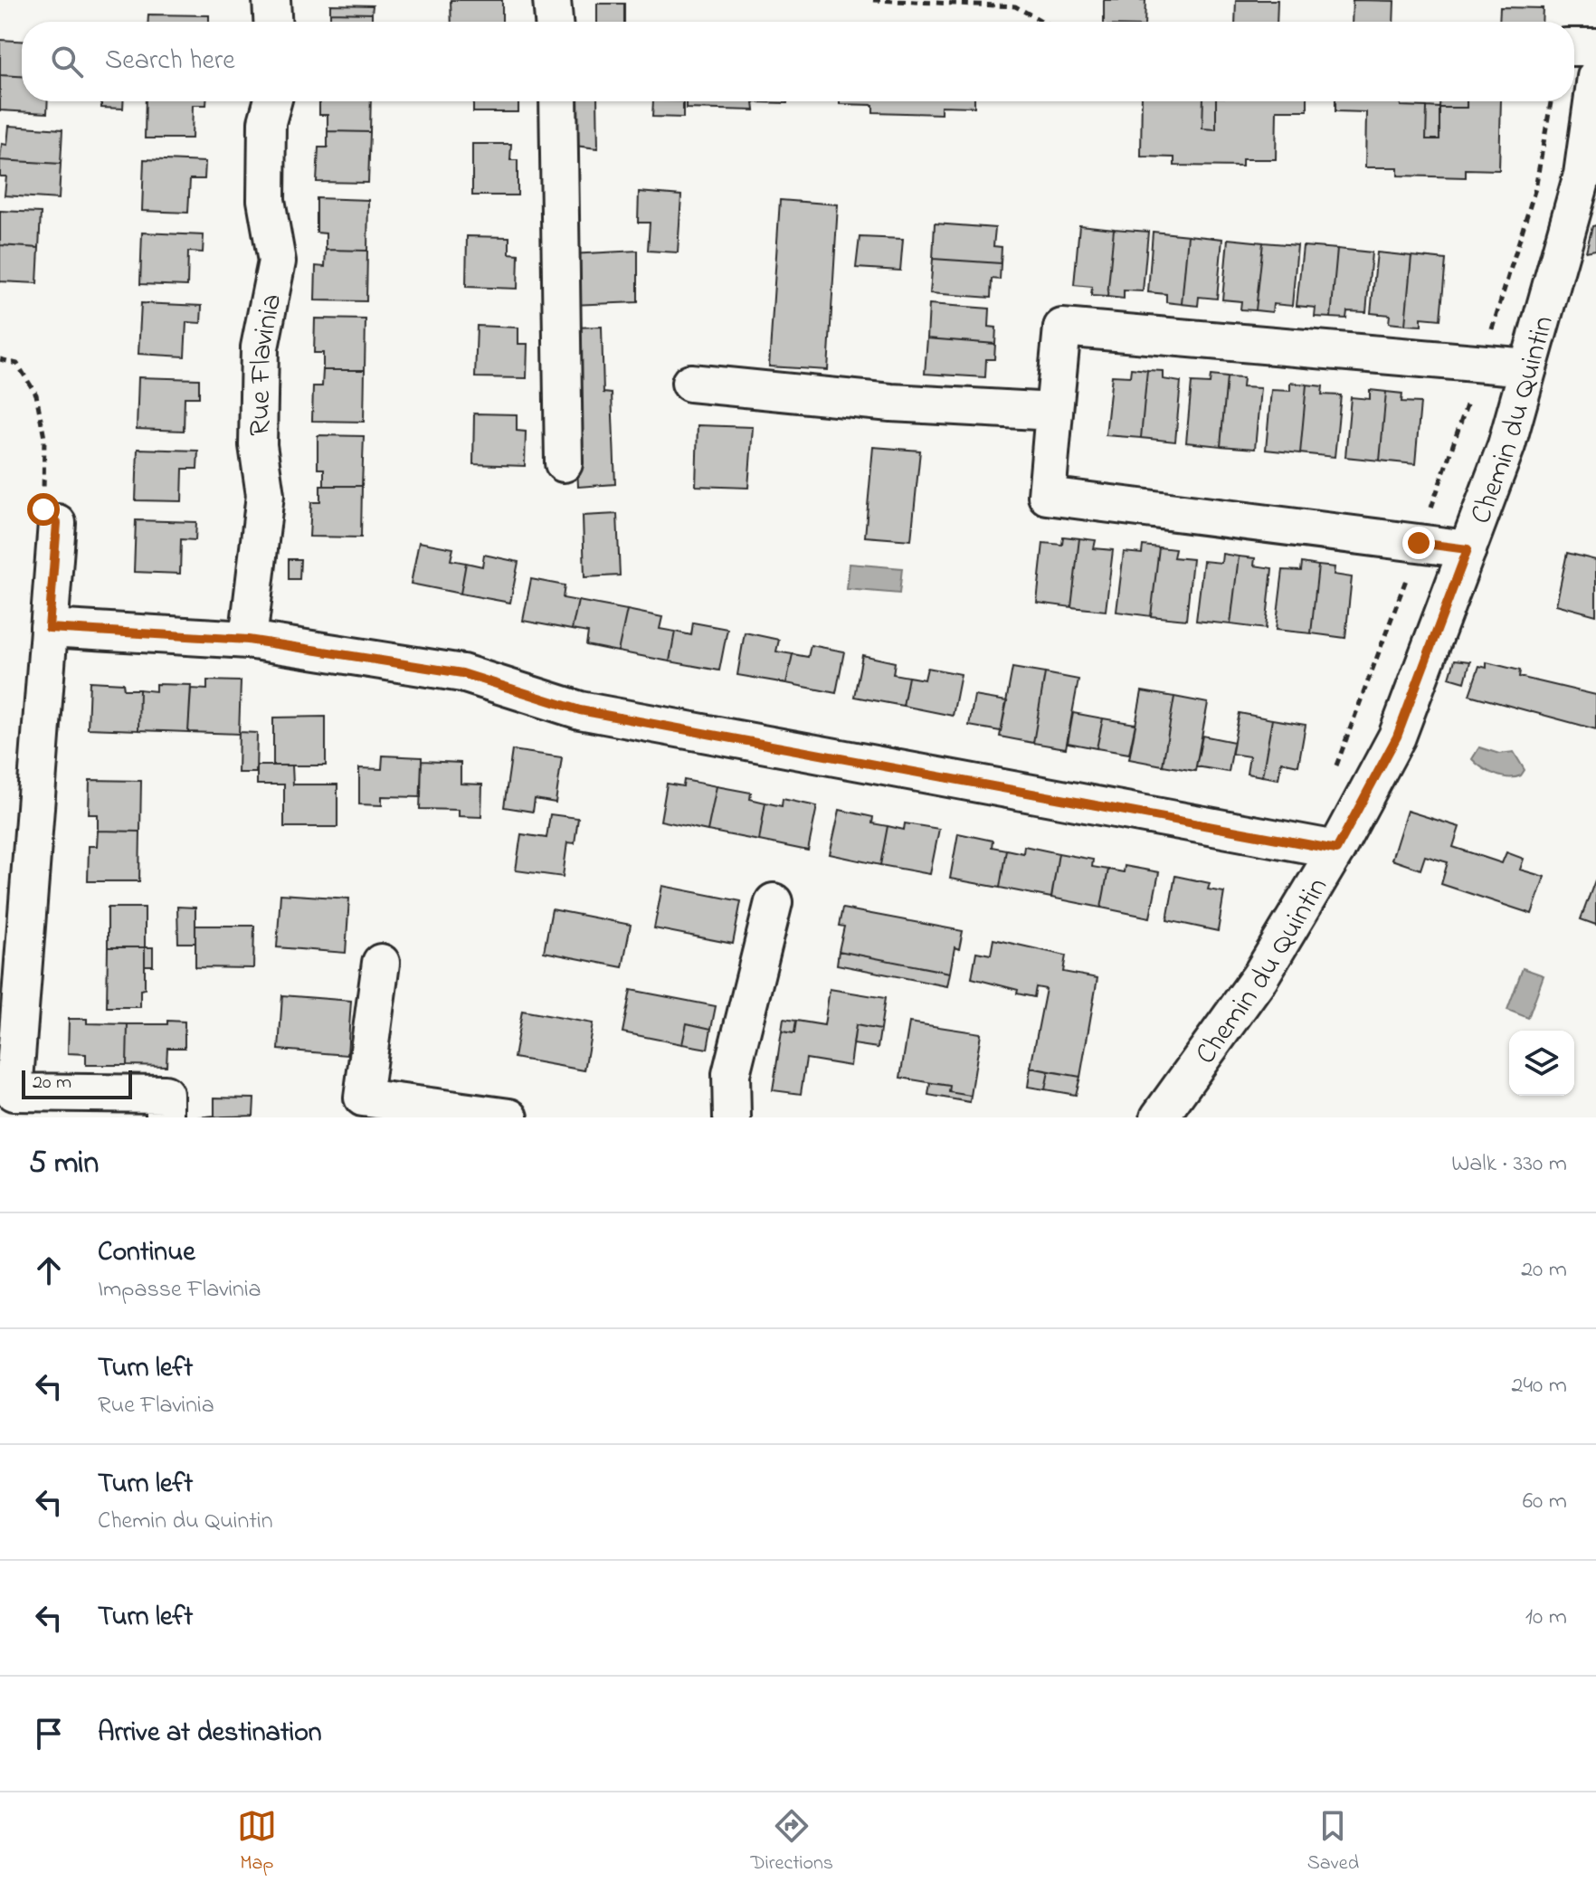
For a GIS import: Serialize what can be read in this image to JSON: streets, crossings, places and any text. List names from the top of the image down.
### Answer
{
  "streets": {
    "street": ["Rue Flavinia", "Chemin du Quintin"]
  },
  "scale_bar": "20 m",
  "page": {
    "search": "Search here",
    "scale": "20 m",
    "heading": ["5 min", "Walk · 330 m"],
    "list": [
      ["Continue", "Impasse Flavinia", "20 m"],
      ["Turn left", "Rue Flavinia", "240 m"],
      ["Turn left", "Chemin du Quintin", "60 m"],
      ["Turn left", "10 m"],
      "Arrive at destination"
    ],
    "nav": ["Map", "Directions", "Saved"]
  }
}
